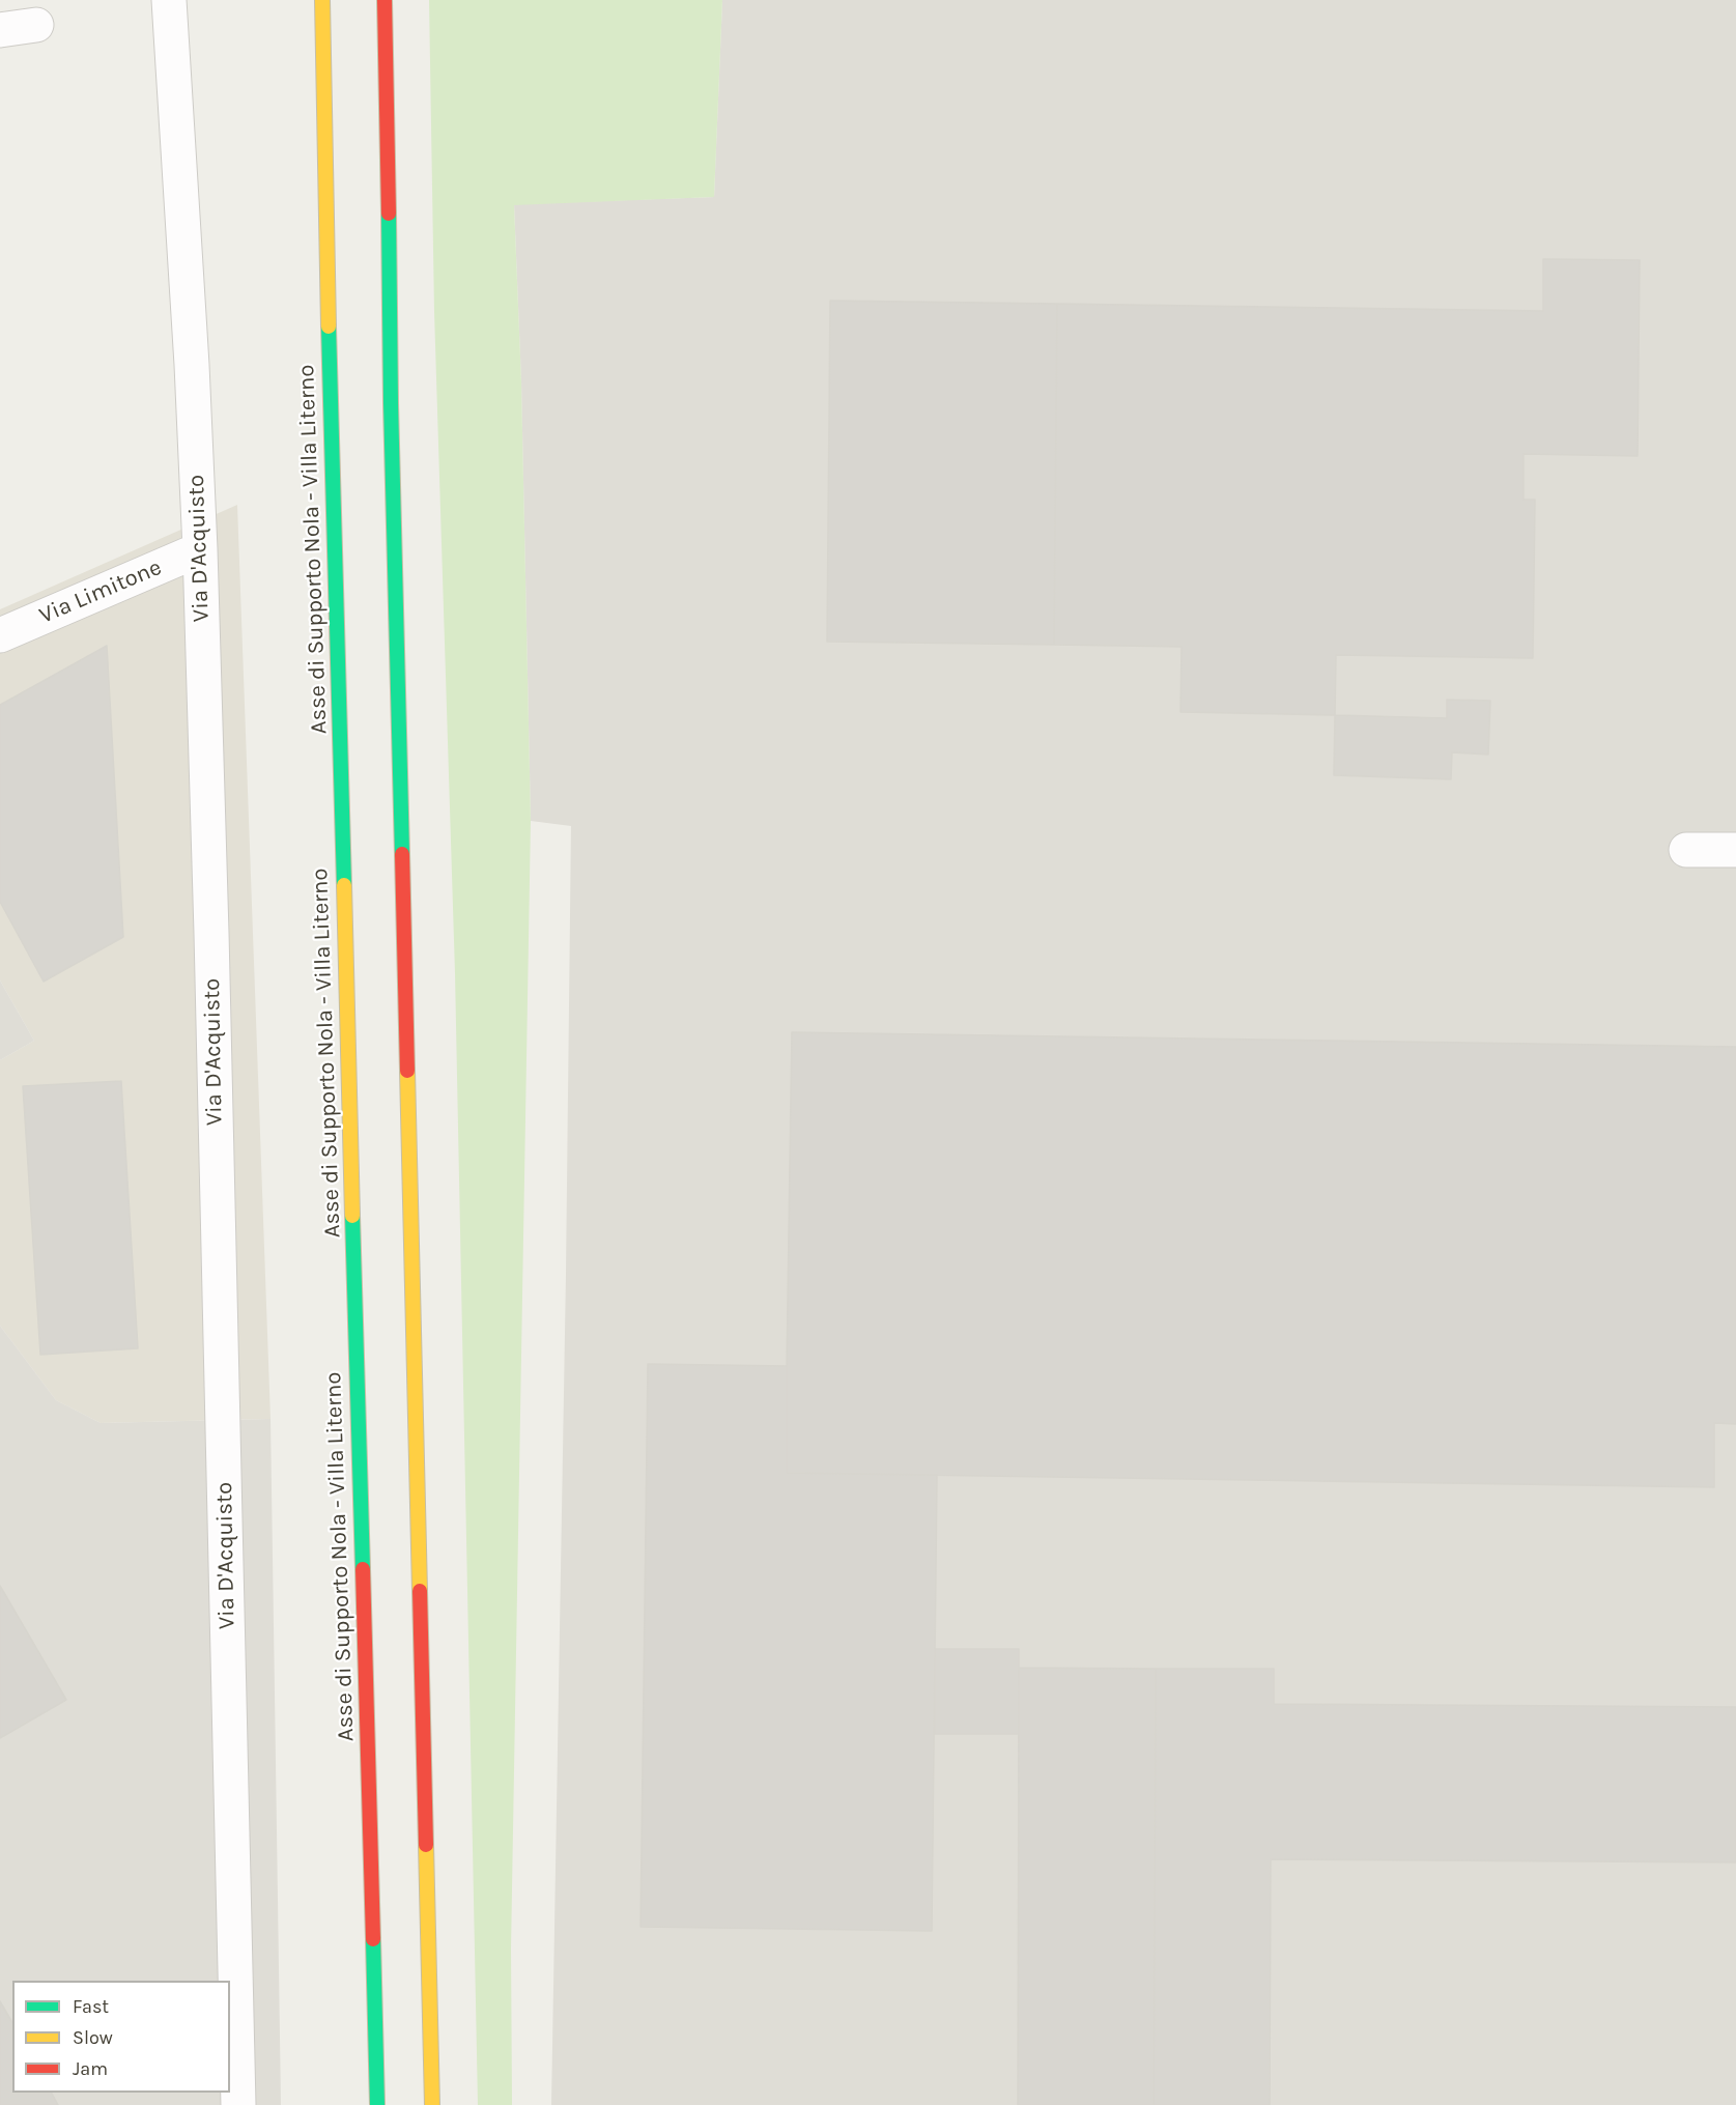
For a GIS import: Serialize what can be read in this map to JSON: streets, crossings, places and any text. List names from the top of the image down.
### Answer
{
  "streets": {
    "highway": ["Asse di Supporto Nola - Villa Literno"],
    "street": ["Via D'Acquisto", "Via Limitone"]
  },
  "crossings": [
    ["Via D'Acquisto", "Via Limitone"]
  ],
  "legend": ["Fast", "Slow", "Jam"]
}
